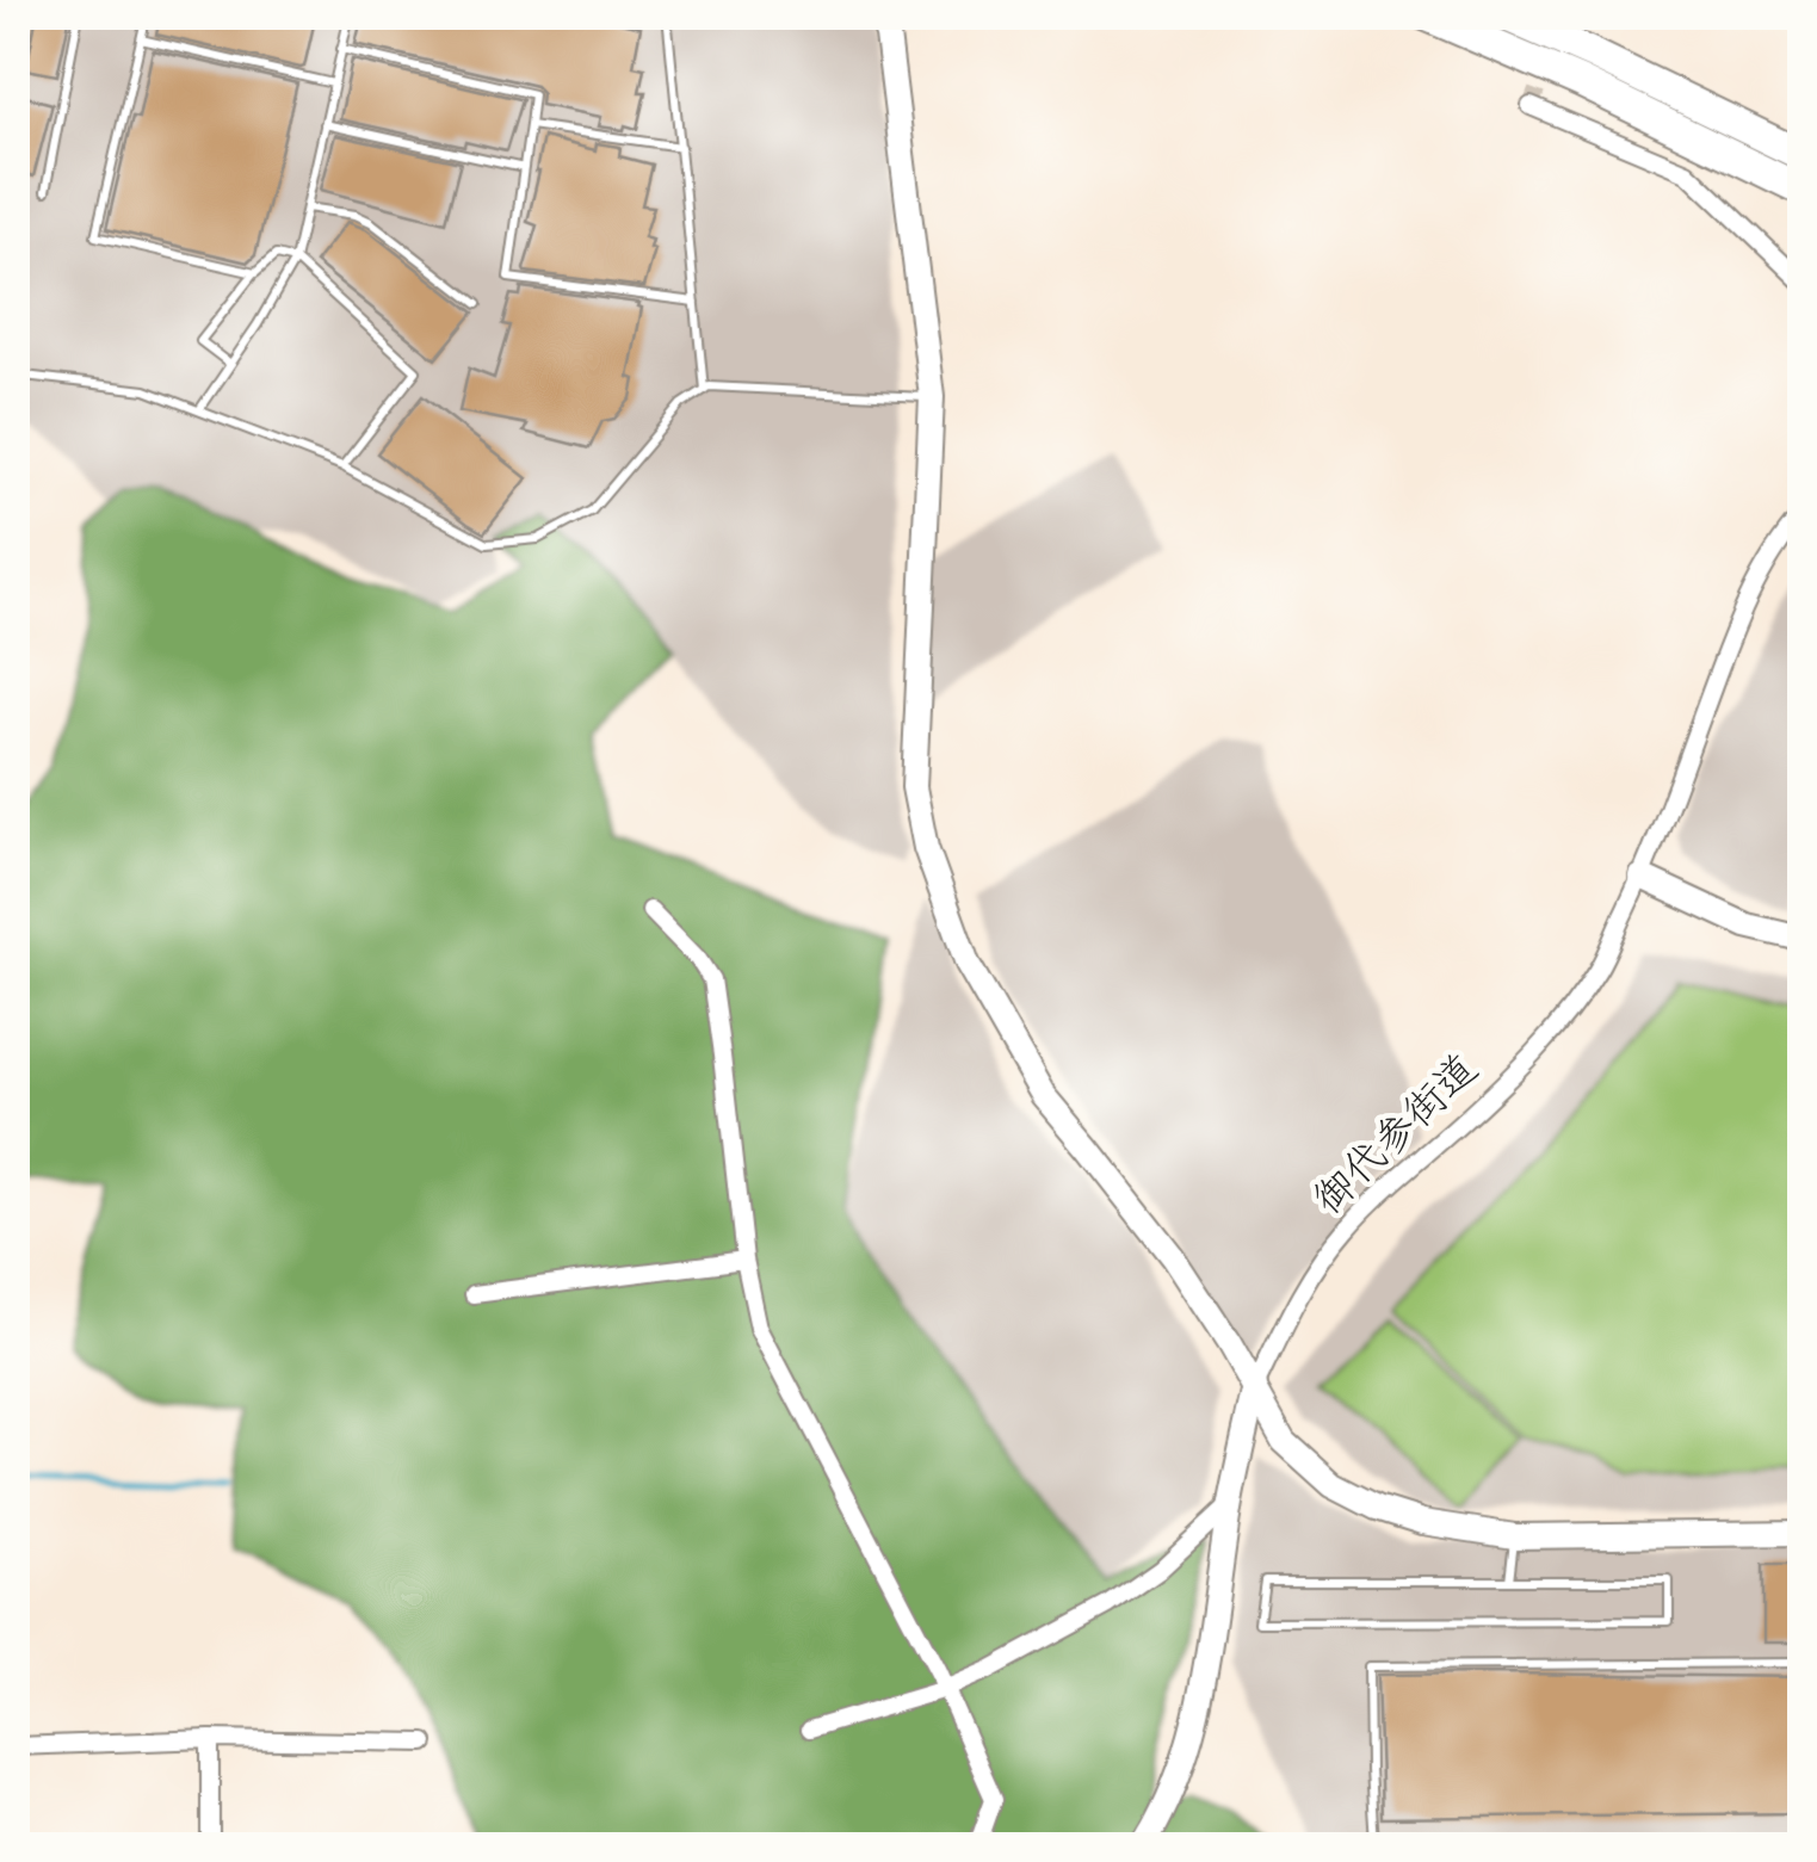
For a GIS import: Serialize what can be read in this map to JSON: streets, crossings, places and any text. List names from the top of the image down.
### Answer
{
  "streets": {
    "street": ["御代参街道"]
  }
}
